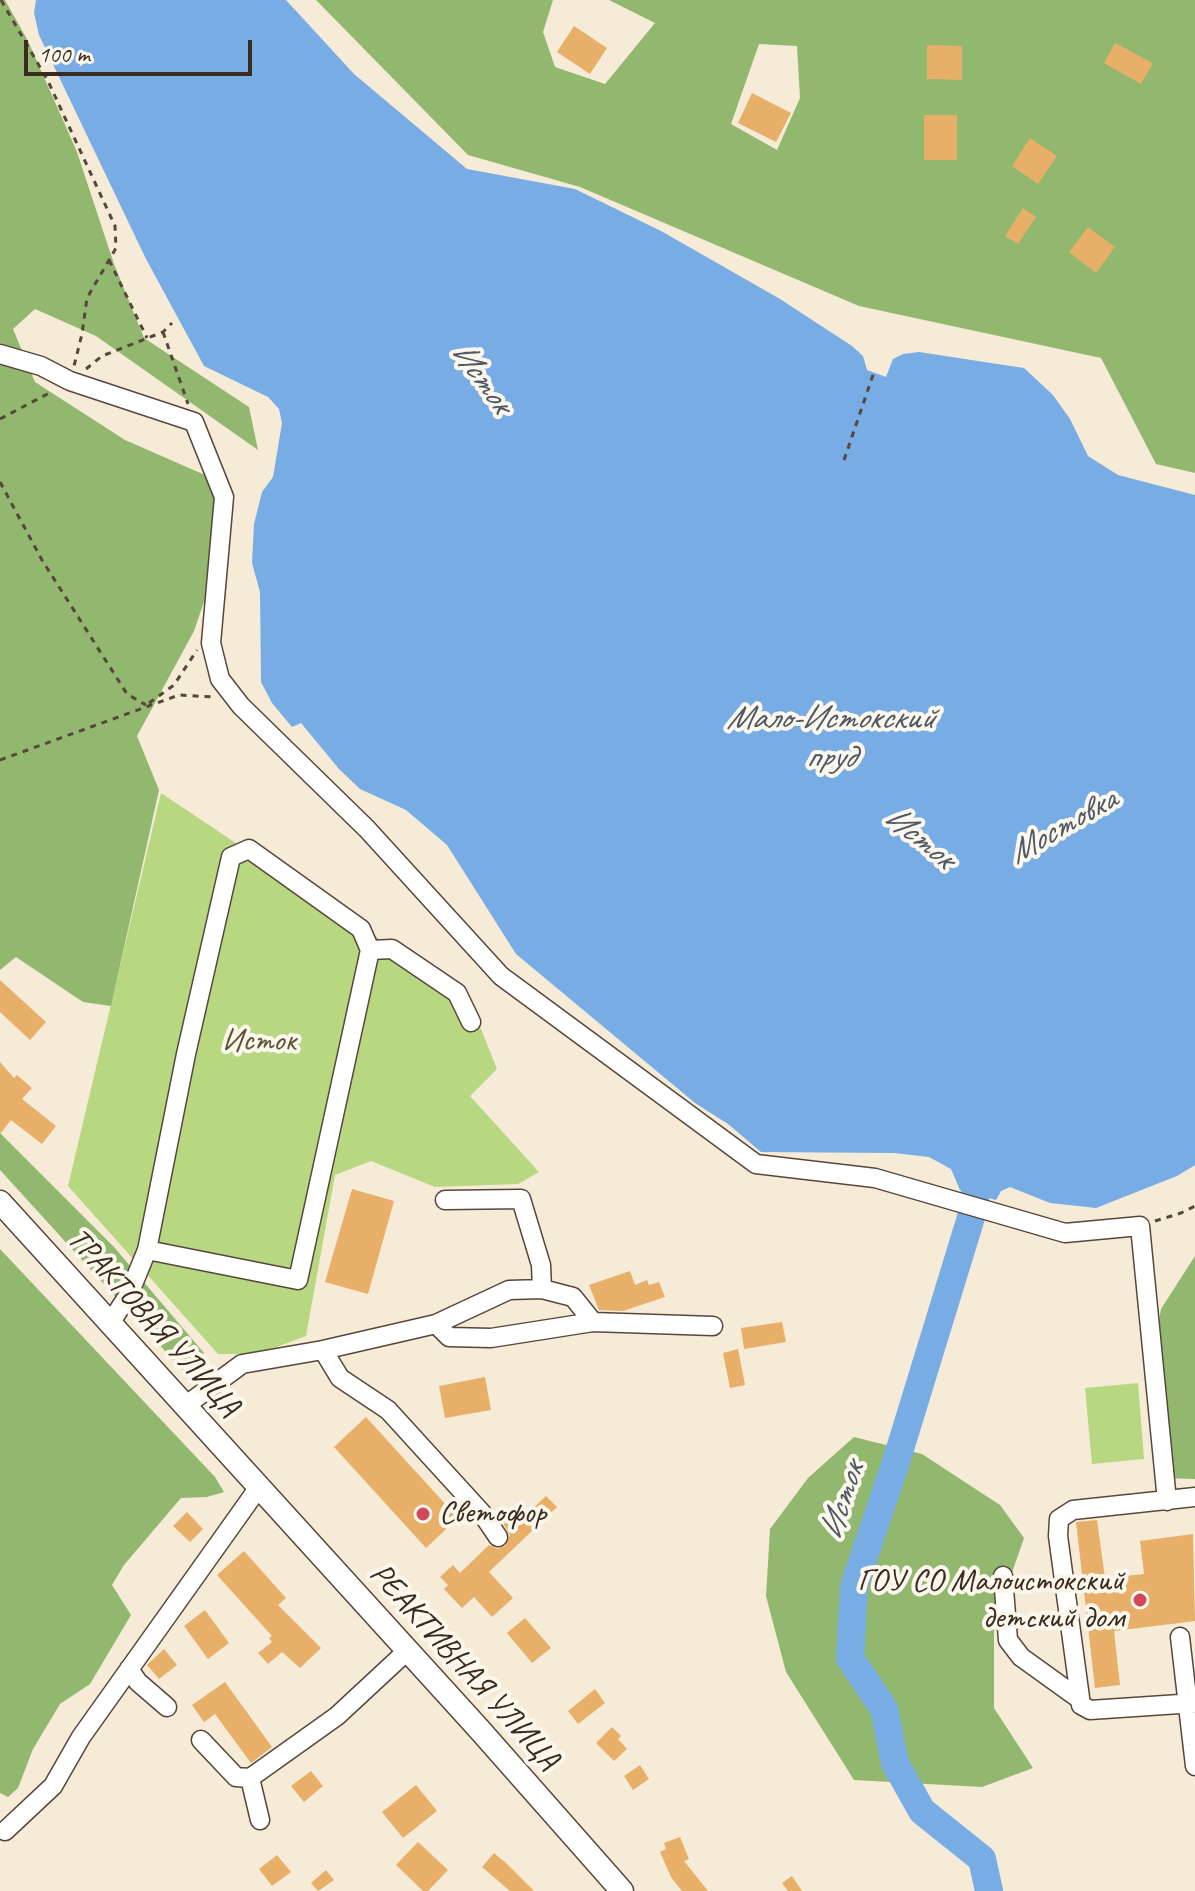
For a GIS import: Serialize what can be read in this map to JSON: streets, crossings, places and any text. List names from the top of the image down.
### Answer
{
  "streets": {
    "main road": ["ТРАКТОВАЯ УЛИЦА", "РЕАКТИВНАЯ УЛИЦА"]
  },
  "crossings": [
    ["ТРАКТОВАЯ УЛИЦА", "РЕАКТИВНАЯ УЛИЦА"]
  ],
  "water": ["Исток", "Мало-Истокский пруд", "Мостовка"],
  "parks": ["Исток"],
  "places": ["Светофор", "ГОУ СО Малоистокский детский дом"],
  "scale_bar": "100 m"
}
